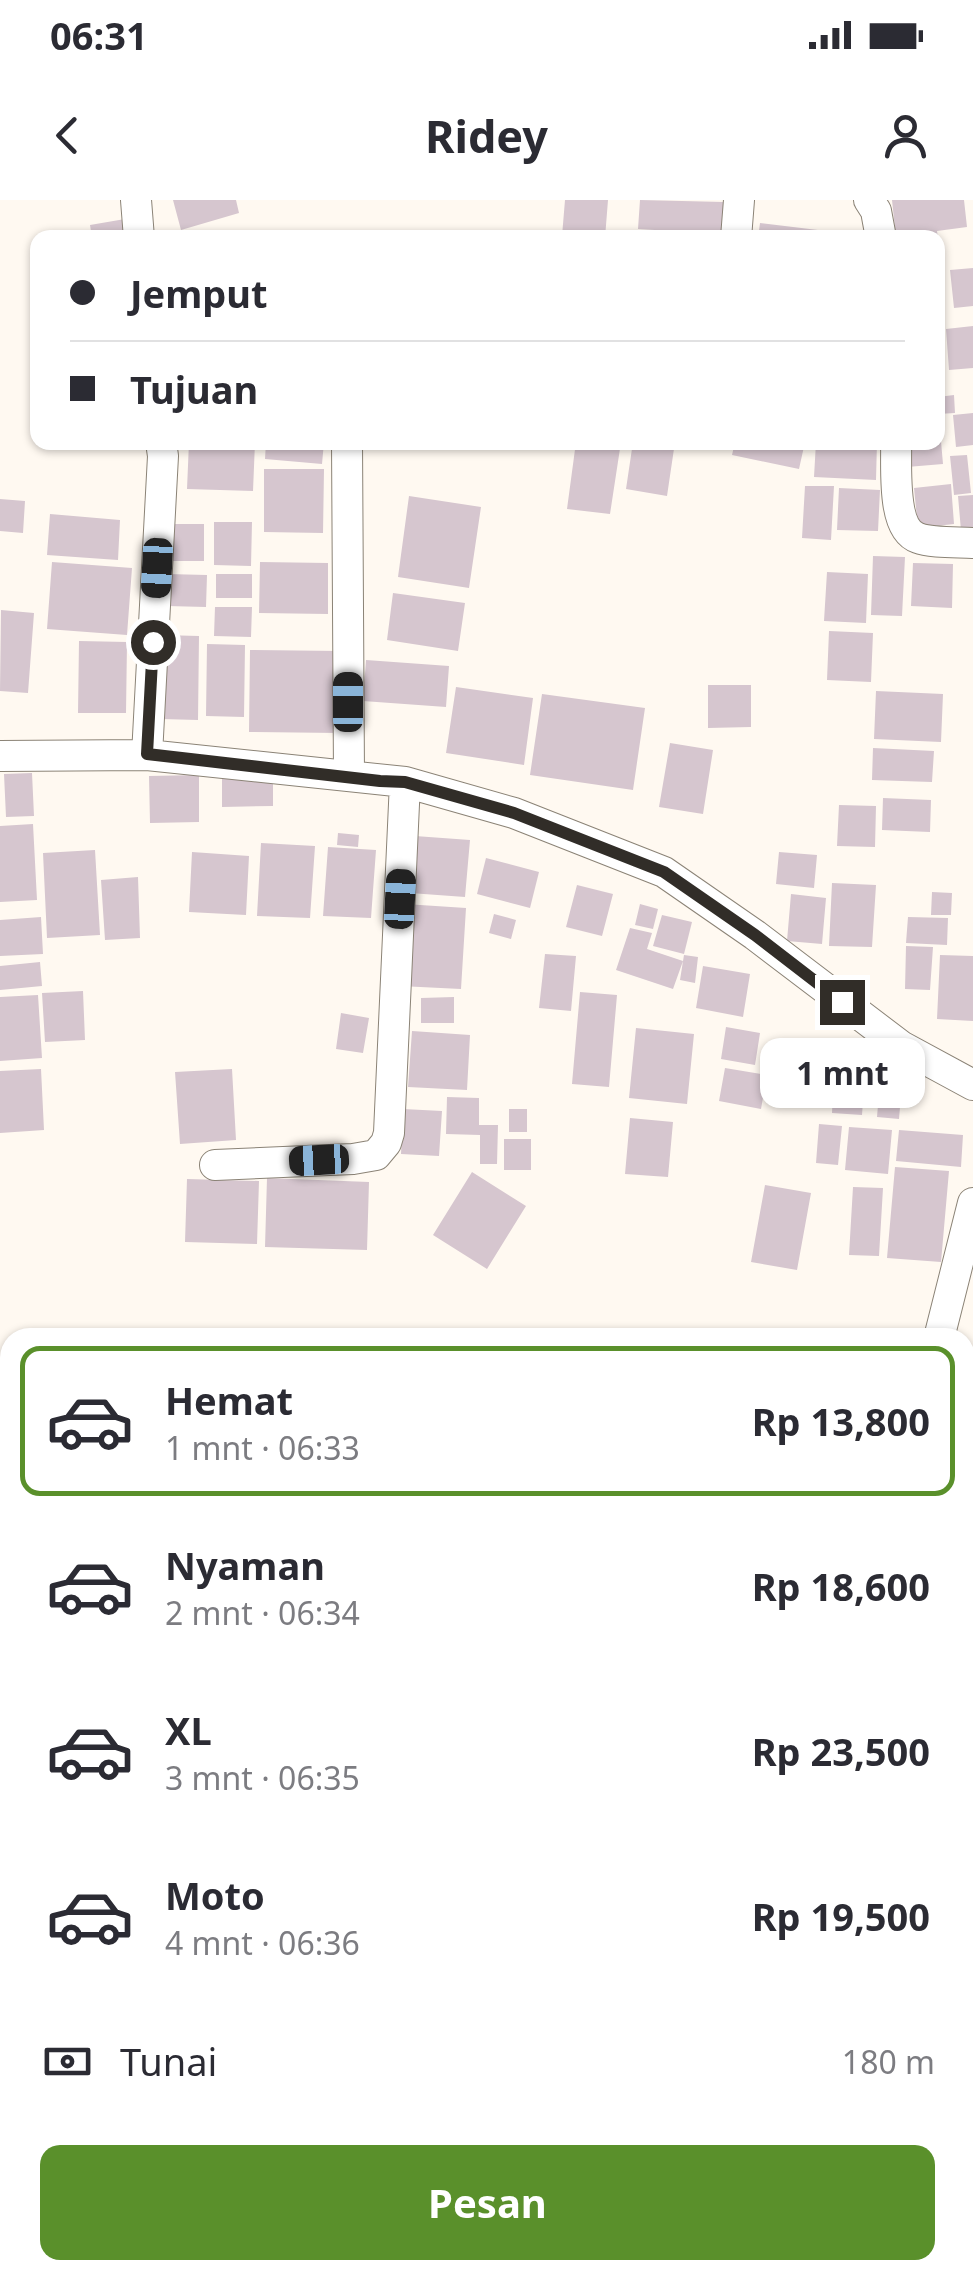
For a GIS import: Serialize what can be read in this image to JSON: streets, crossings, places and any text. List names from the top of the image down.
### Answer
{
  "page": {
    "status": "06:31",
    "header": "Ridey",
    "banner": ["Jemput", "Tujuan"],
    "bubble": "1 mnt",
    "list": [
      {
        "name": "Hemat",
        "note": "1 mnt · 06:33",
        "value": "Rp 13,800"
      },
      {
        "name": "Nyaman",
        "note": "2 mnt · 06:34",
        "value": "Rp 18,600"
      },
      {
        "name": "XL",
        "note": "3 mnt · 06:35",
        "value": "Rp 23,500"
      },
      {
        "name": "Moto",
        "note": "4 mnt · 06:36",
        "value": "Rp 19,500"
      }
    ],
    "pay": ["Tunai", "180 m"],
    "buttons": "Pesan"
  }
}
